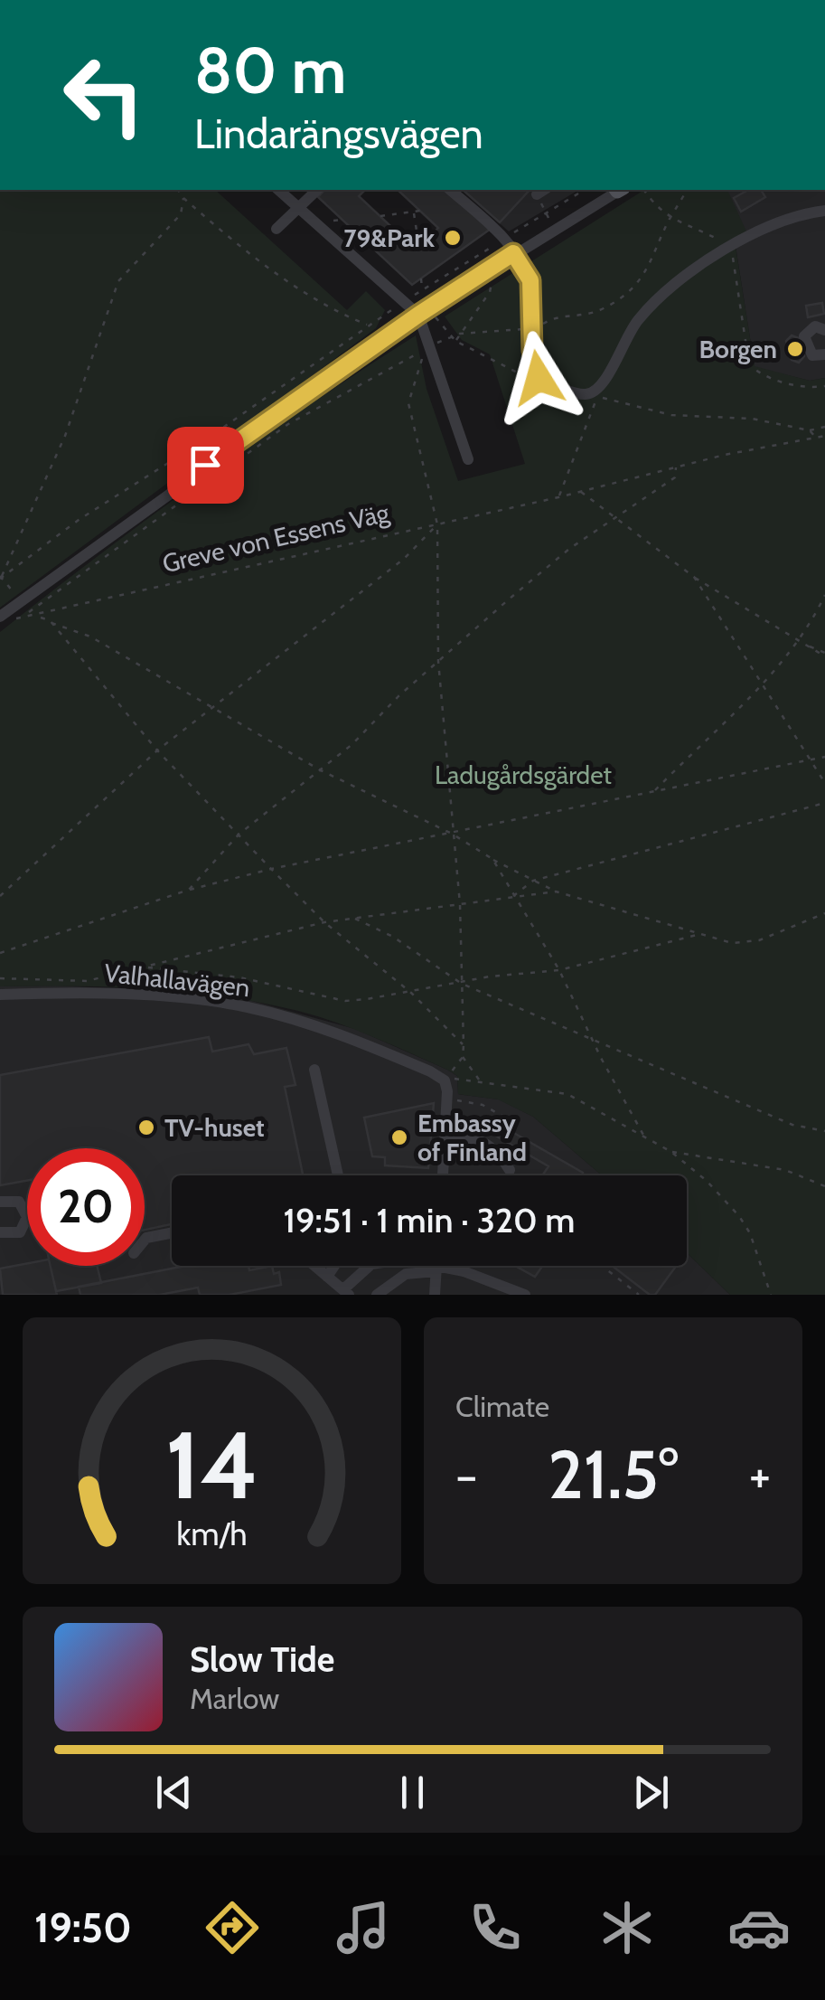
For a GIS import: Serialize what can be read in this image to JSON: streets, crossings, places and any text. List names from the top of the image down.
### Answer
{
  "streets": {
    "street": ["Valhallavägen"],
    "path": ["Greve von Essens Väg"]
  },
  "parks": ["Ladugårdsgärdet"],
  "places": [
    "79&Park",
    "Borgen",
    "TV-huset",
    "Embassy of Finland"
  ],
  "page": {
    "turn": ["80 m", "Lindarängsvägen"],
    "limit": "20",
    "trip": "19:51 · 1 min · 320 m",
    "tile": "Climate",
    "heat": ["−", "21.5°", "+"],
    "song": ["Slow Tide", "Marlow"],
    "tabs": "19:50",
    "gauge": ["14", "km/h"]
  }
}
